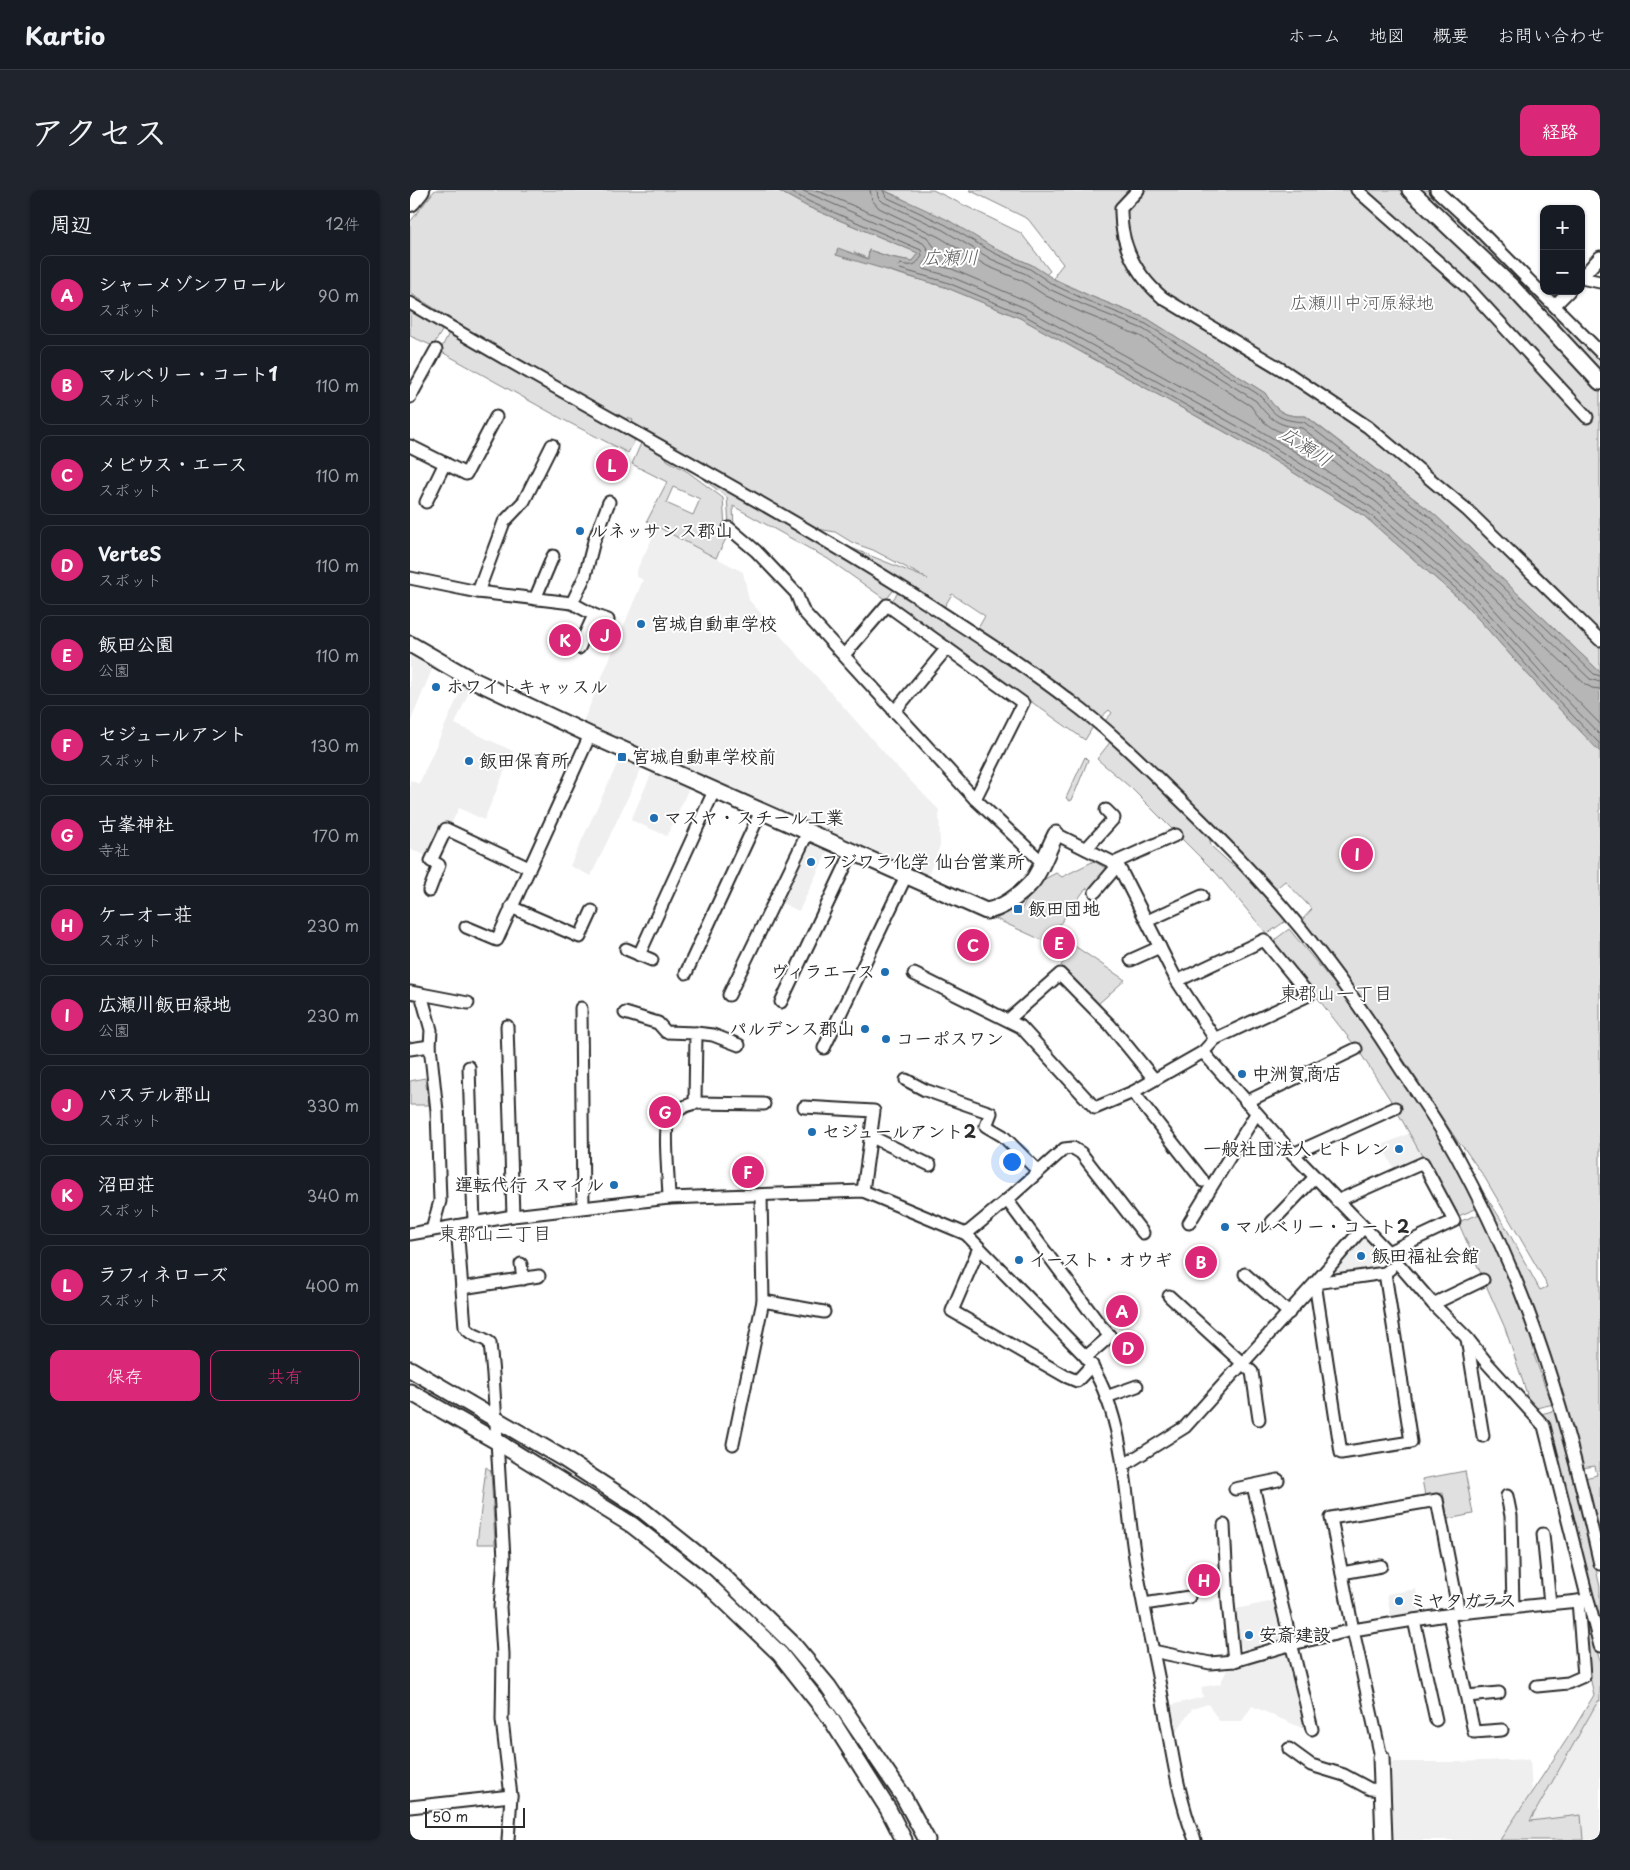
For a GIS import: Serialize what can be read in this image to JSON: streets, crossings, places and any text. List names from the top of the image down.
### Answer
{
  "districts": ["東郡山一丁目", "東郡山二丁目"],
  "water": ["広瀬川"],
  "parks": ["広瀬川中河原緑地"],
  "places": {
    "other": [
      "ルネッサンス郡山",
      "宮城自動車学校",
      "ホワイトキャッスル",
      "飯田保育所",
      "マスヤ・スチール工業",
      "フジワラ化学 仙台営業所",
      "ヴィラエース",
      "パルデンス郡山",
      "コーポスワン",
      "中洲賀商店",
      "セジュールアント2",
      "一般社団法人 ヒトレン",
      "運転代行 スマイル",
      "マルベリー・コート2",
      "飯田福祉会館",
      "イースト・オウギ",
      "ミヤタガラス",
      "安斎建設"
    ],
    "transit": ["宮城自動車学校前", "飯田団地"]
  },
  "scale_bar": "50 m",
  "page": {
    "header": "Kartio",
    "nav": [
      "ホーム",
      "地図",
      "概要",
      "お問い合わせ"
    ],
    "title": "アクセス",
    "buttons": [
      "経路",
      ["保存", "共有"]
    ],
    "heading": ["周辺", "12件"],
    "map_buttons": ["+", "−"],
    "list": [
      {
        "mark": "A",
        "name": "シャーメゾンフロール",
        "note": "スポット",
        "value": "90 m"
      },
      {
        "mark": "B",
        "name": "マルベリー・コート1",
        "note": "スポット",
        "value": "110 m"
      },
      {
        "mark": "C",
        "name": "メビウス・エース",
        "note": "スポット",
        "value": "110 m"
      },
      {
        "mark": "D",
        "name": "VerteS",
        "note": "スポット",
        "value": "110 m"
      },
      {
        "mark": "E",
        "name": "飯田公園",
        "note": "公園",
        "value": "110 m"
      },
      {
        "mark": "F",
        "name": "セジュールアント",
        "note": "スポット",
        "value": "130 m"
      },
      {
        "mark": "G",
        "name": "古峯神社",
        "note": "寺社",
        "value": "170 m"
      },
      {
        "mark": "H",
        "name": "ケーオー荘",
        "note": "スポット",
        "value": "230 m"
      },
      {
        "mark": "I",
        "name": "広瀬川飯田緑地",
        "note": "公園",
        "value": "230 m"
      },
      {
        "mark": "J",
        "name": "パステル郡山",
        "note": "スポット",
        "value": "330 m"
      },
      {
        "mark": "K",
        "name": "沼田荘",
        "note": "スポット",
        "value": "340 m"
      },
      {
        "mark": "L",
        "name": "ラフィネローズ",
        "note": "スポット",
        "value": "400 m"
      }
    ],
    "pins": [
      "L",
      "J",
      "K",
      "I",
      "E",
      "C",
      "G",
      "F",
      "B",
      "A",
      "D",
      "H"
    ],
    "scale": "50 m"
  }
}
